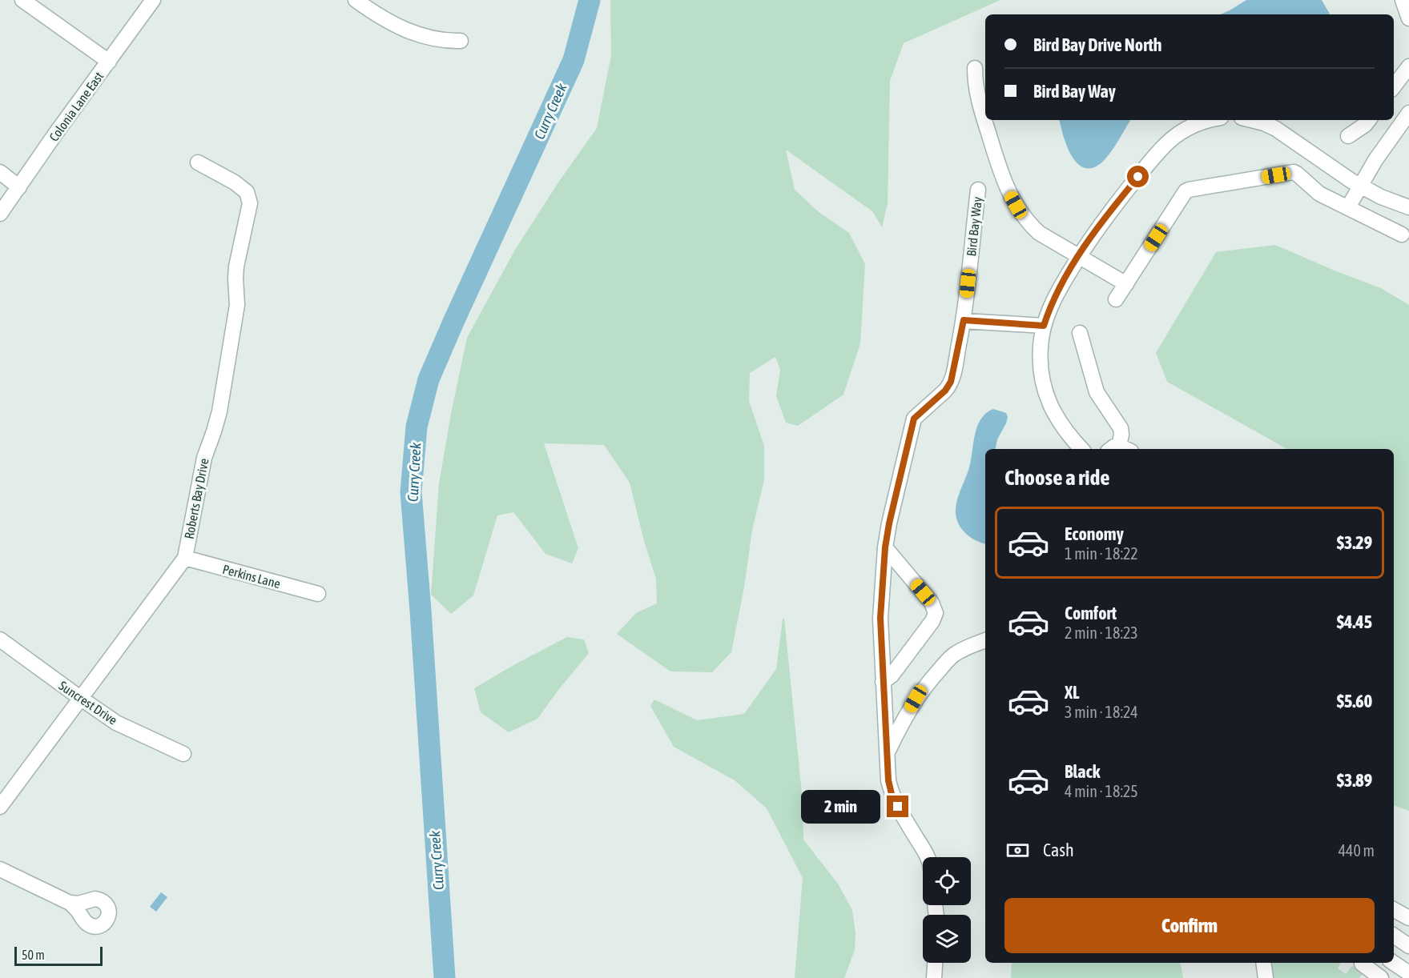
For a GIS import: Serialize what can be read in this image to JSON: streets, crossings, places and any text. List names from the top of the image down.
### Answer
{
  "streets": {
    "street": [
      "Colonia Lane East",
      "Bird Bay Way",
      "Roberts Bay Drive",
      "Perkins Lane",
      "Suncrest Drive"
    ]
  },
  "crossings": [
    ["Roberts Bay Drive", "Perkins Lane"],
    ["Roberts Bay Drive", "Suncrest Drive"]
  ],
  "water": ["Curry Creek"],
  "scale_bar": "50 m",
  "page": {
    "banner": ["Bird Bay Drive North", "Bird Bay Way"],
    "heading": "Choose a ride",
    "list": [
      {
        "name": "Economy",
        "note": "1 min · 18:22",
        "value": "$3.29"
      },
      {
        "name": "Comfort",
        "note": "2 min · 18:23",
        "value": "$4.45"
      },
      {
        "name": "XL",
        "note": "3 min · 18:24",
        "value": "$5.60"
      },
      {
        "name": "Black",
        "note": "4 min · 18:25",
        "value": "$3.89"
      }
    ],
    "bubble": "2 min",
    "pay": ["Cash", "440 m"],
    "buttons": "Confirm",
    "scale": "50 m"
  }
}
